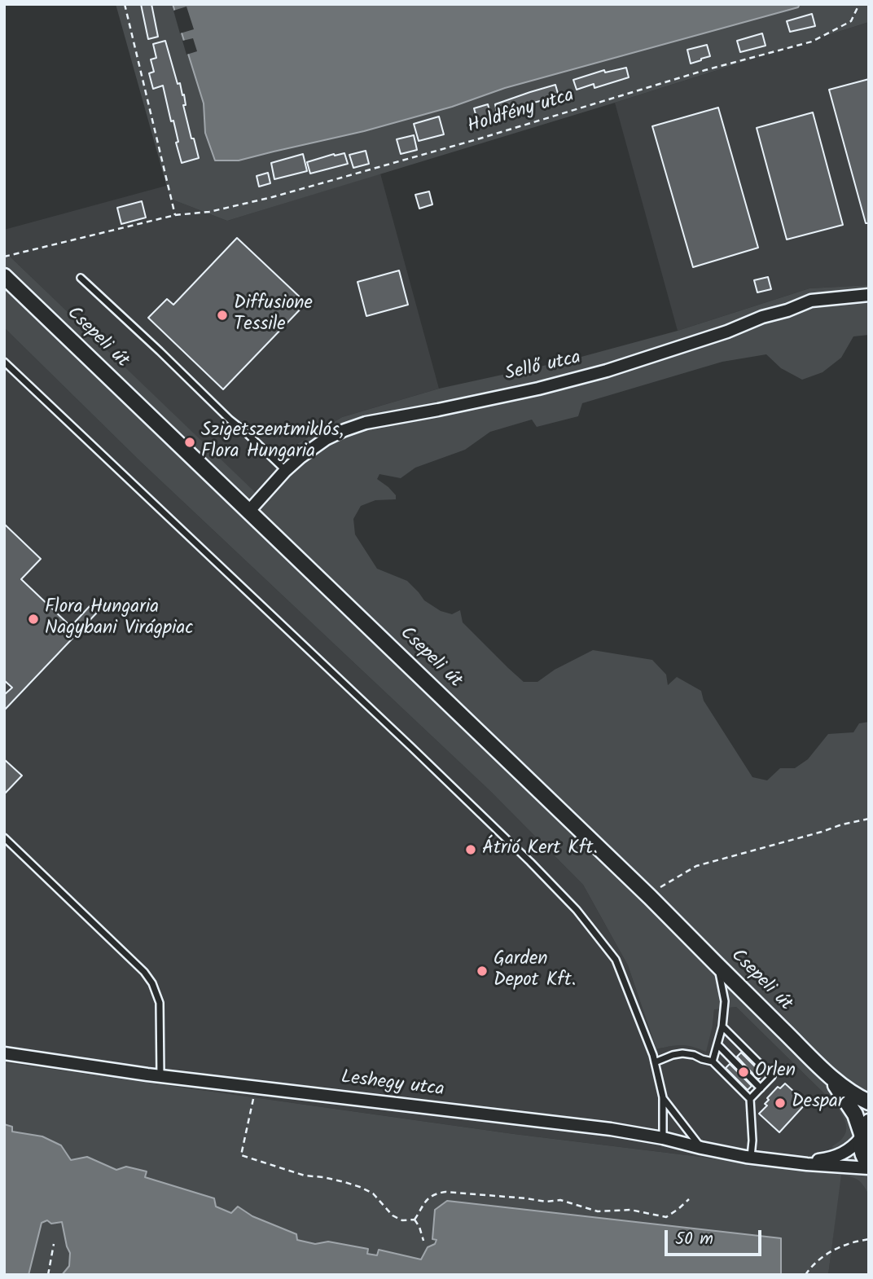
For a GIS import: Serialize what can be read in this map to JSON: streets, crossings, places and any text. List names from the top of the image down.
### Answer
{
  "streets": {
    "street": ["Csepeli út", "Sellő utca", "Leshegy utca"],
    "path": ["Holdfény utca"]
  },
  "crossings": [
    ["Csepeli út", "Sellő utca"],
    ["Csepeli út", "Leshegy utca"]
  ],
  "places": [
    "Diffusione Tessile",
    "Szigetszentmiklós, Flora Hungaria",
    "Flora Hungaria Nagybani Virágpiac",
    "Átrió Kert Kft.",
    "Garden Depot Kft.",
    "Orlen",
    "Despar"
  ],
  "scale_bar": "50 m"
}
